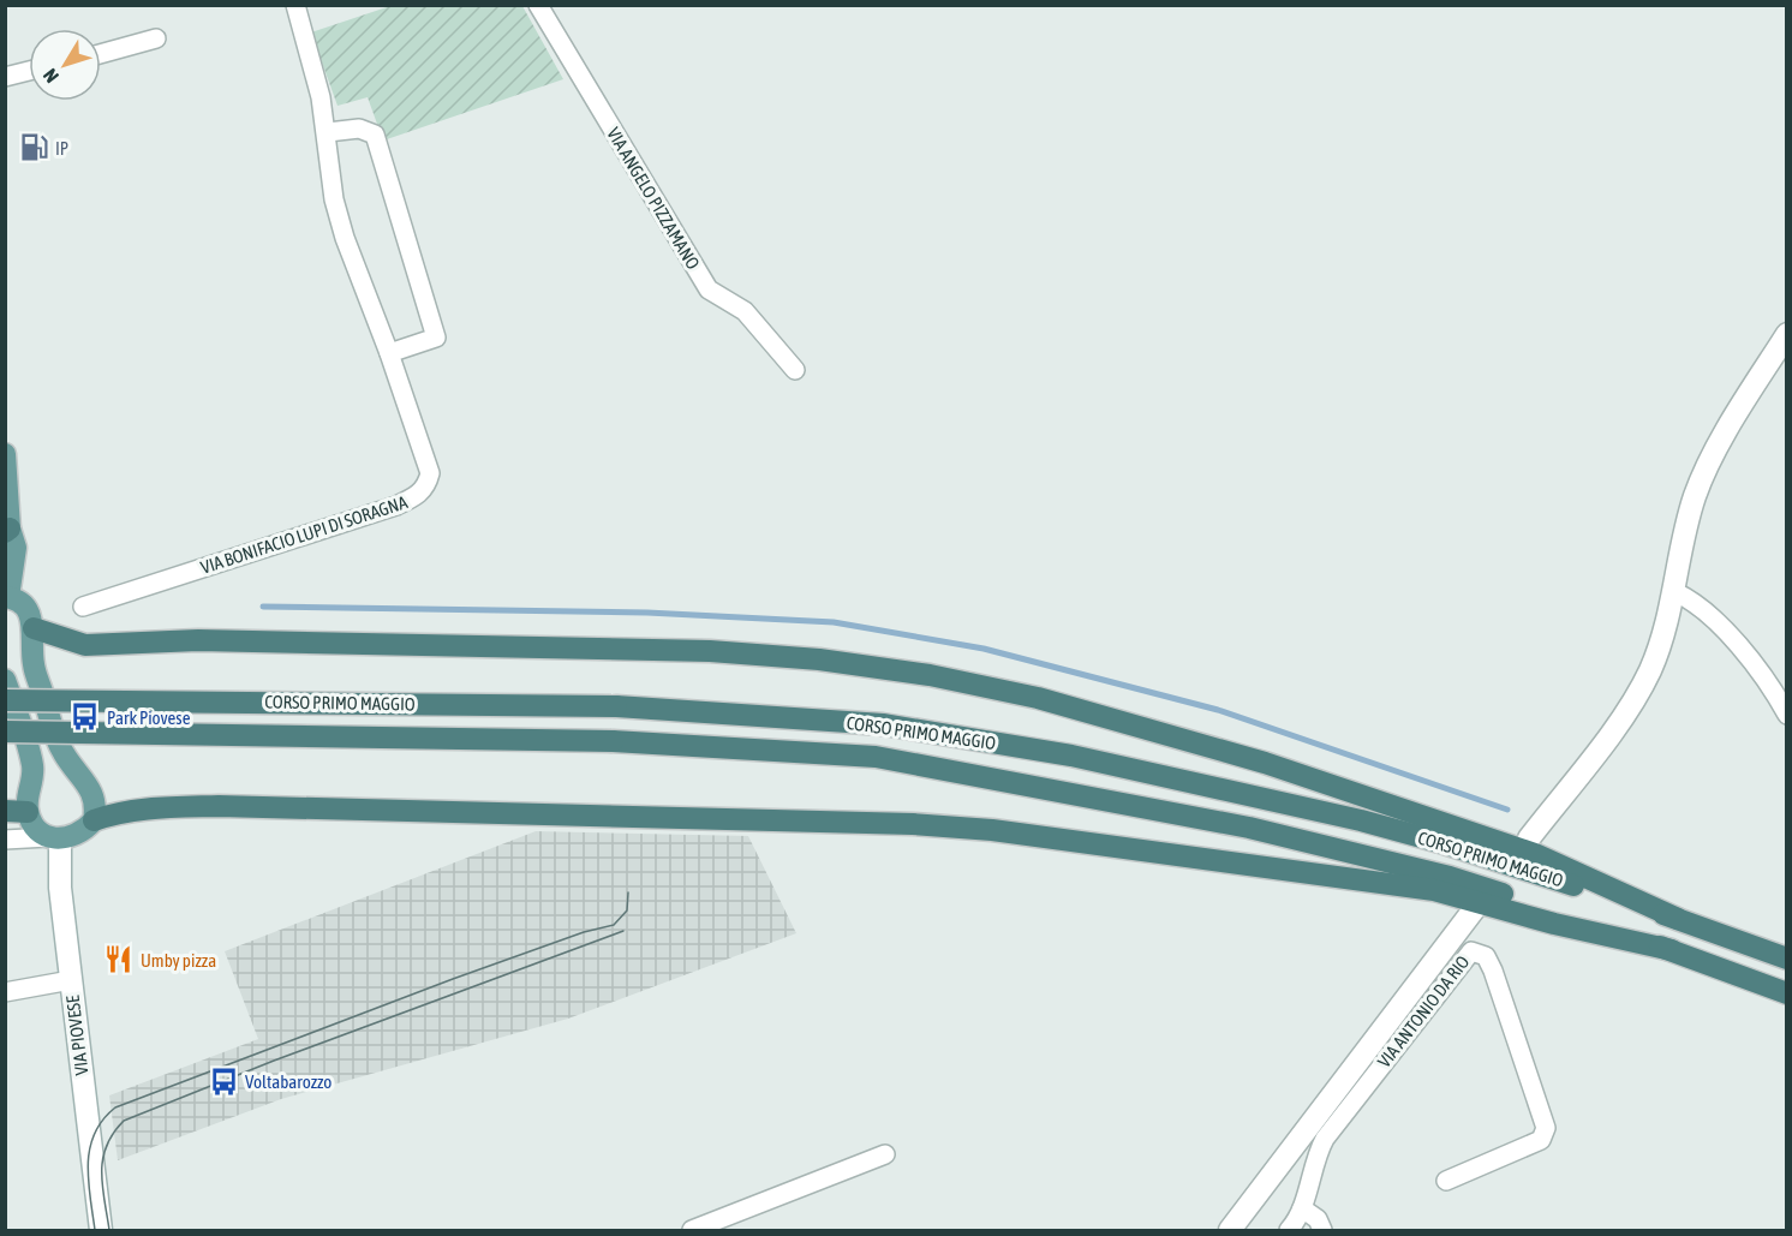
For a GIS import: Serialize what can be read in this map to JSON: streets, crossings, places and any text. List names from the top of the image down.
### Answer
{
  "streets": {
    "highway": ["CORSO PRIMO MAGGIO"],
    "street": [
      "VIA ANGELO PIZZAMANO",
      "VIA BONIFACIO LUPI DI SORAGNA",
      "VIA ANTONIO DA RIO",
      "VIA PIOVESE"
    ]
  },
  "places": {
    "fuel station": ["IP"],
    "bus stop": ["Park Piovese", "Voltabarozzo"],
    "restaurant": ["Umby pizza"]
  },
  "north": "bottom left"
}
